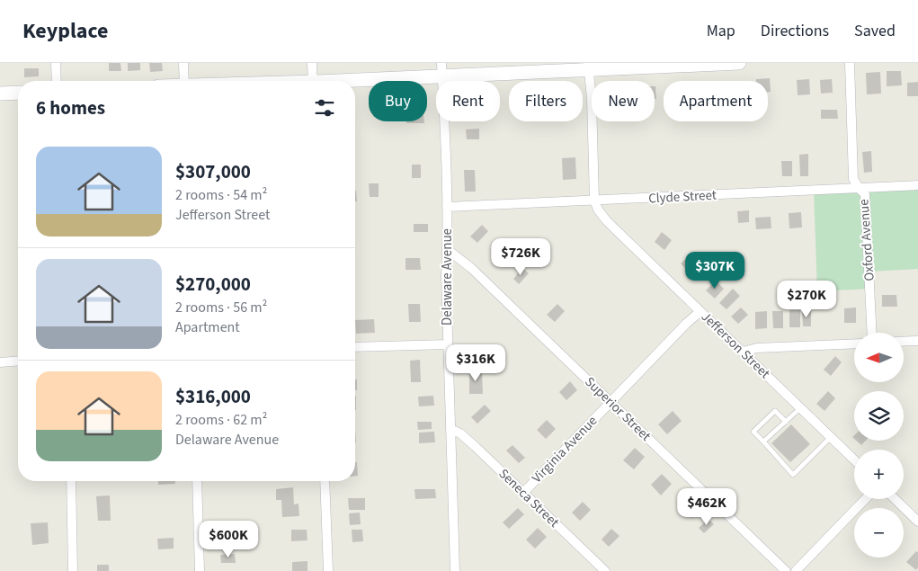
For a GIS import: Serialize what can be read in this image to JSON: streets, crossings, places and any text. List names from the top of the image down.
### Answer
{
  "streets": {
    "street": [
      "Clyde Street",
      "Oxford Avenue",
      "Delaware Avenue",
      "Jefferson Street",
      "Superior Street",
      "Virginia Avenue",
      "Seneca Street"
    ]
  },
  "crossings": [
    ["Clyde Street", "Oxford Avenue"],
    ["Clyde Street", "Delaware Avenue"],
    ["Clyde Street", "Jefferson Street"],
    ["Delaware Avenue", "Superior Street"],
    ["Delaware Avenue", "Seneca Street"],
    ["Jefferson Street", "Virginia Avenue"],
    ["Superior Street", "Virginia Avenue"],
    ["Virginia Avenue", "Seneca Street"]
  ],
  "north": "left",
  "page": {
    "header": "Keyplace",
    "nav": ["Map", "Directions", "Saved"],
    "chip": [
      "Buy",
      "Rent",
      "Filters",
      "New",
      "Apartment"
    ],
    "heading": "6 homes",
    "list": [
      {
        "name": "$307,000",
        "note": "2 rooms · 54 m² · Jefferson Street"
      },
      {
        "name": "$270,000",
        "note": "2 rooms · 56 m² · Apartment"
      },
      {
        "name": "$316,000",
        "note": "2 rooms · 62 m² · Delaware Avenue"
      }
    ],
    "price": [
      "$726K",
      "$307K",
      "$270K",
      "$316K",
      "$462K",
      "$600K"
    ],
    "map_buttons": ["+", "−"]
  }
}
